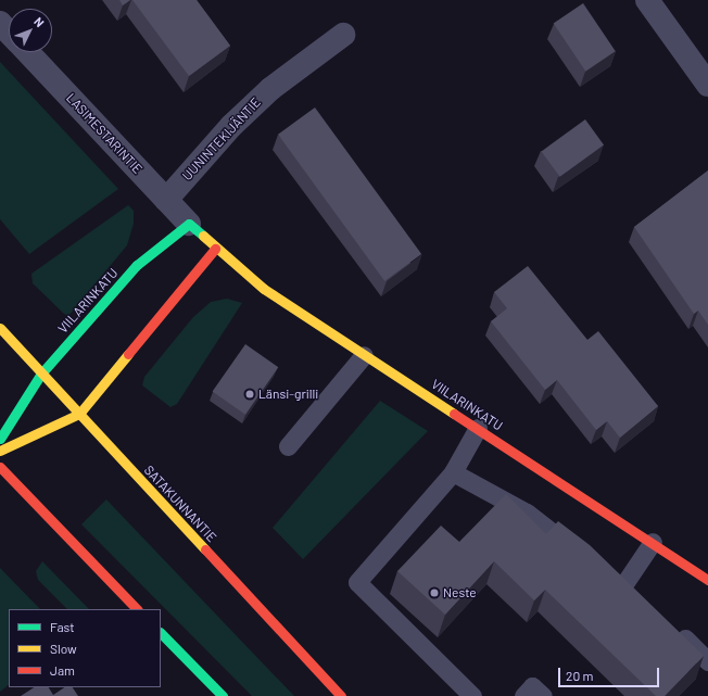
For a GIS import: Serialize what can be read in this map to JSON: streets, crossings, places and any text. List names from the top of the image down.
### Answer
{
  "streets": {
    "street": [
      "LASIMESTARINTIE",
      "UUNINTEKIJÄNTIE",
      "VIILARINKATU",
      "SATAKUNNANTIE"
    ]
  },
  "crossings": [
    ["LASIMESTARINTIE", "UUNINTEKIJÄNTIE"],
    ["LASIMESTARINTIE", "VIILARINKATU"],
    ["VIILARINKATU", "SATAKUNNANTIE"]
  ],
  "places": ["Länsi-grilli", "Neste"],
  "legend": ["Fast", "Slow", "Jam"],
  "scale_bar": "20 m",
  "north": "top right"
}
